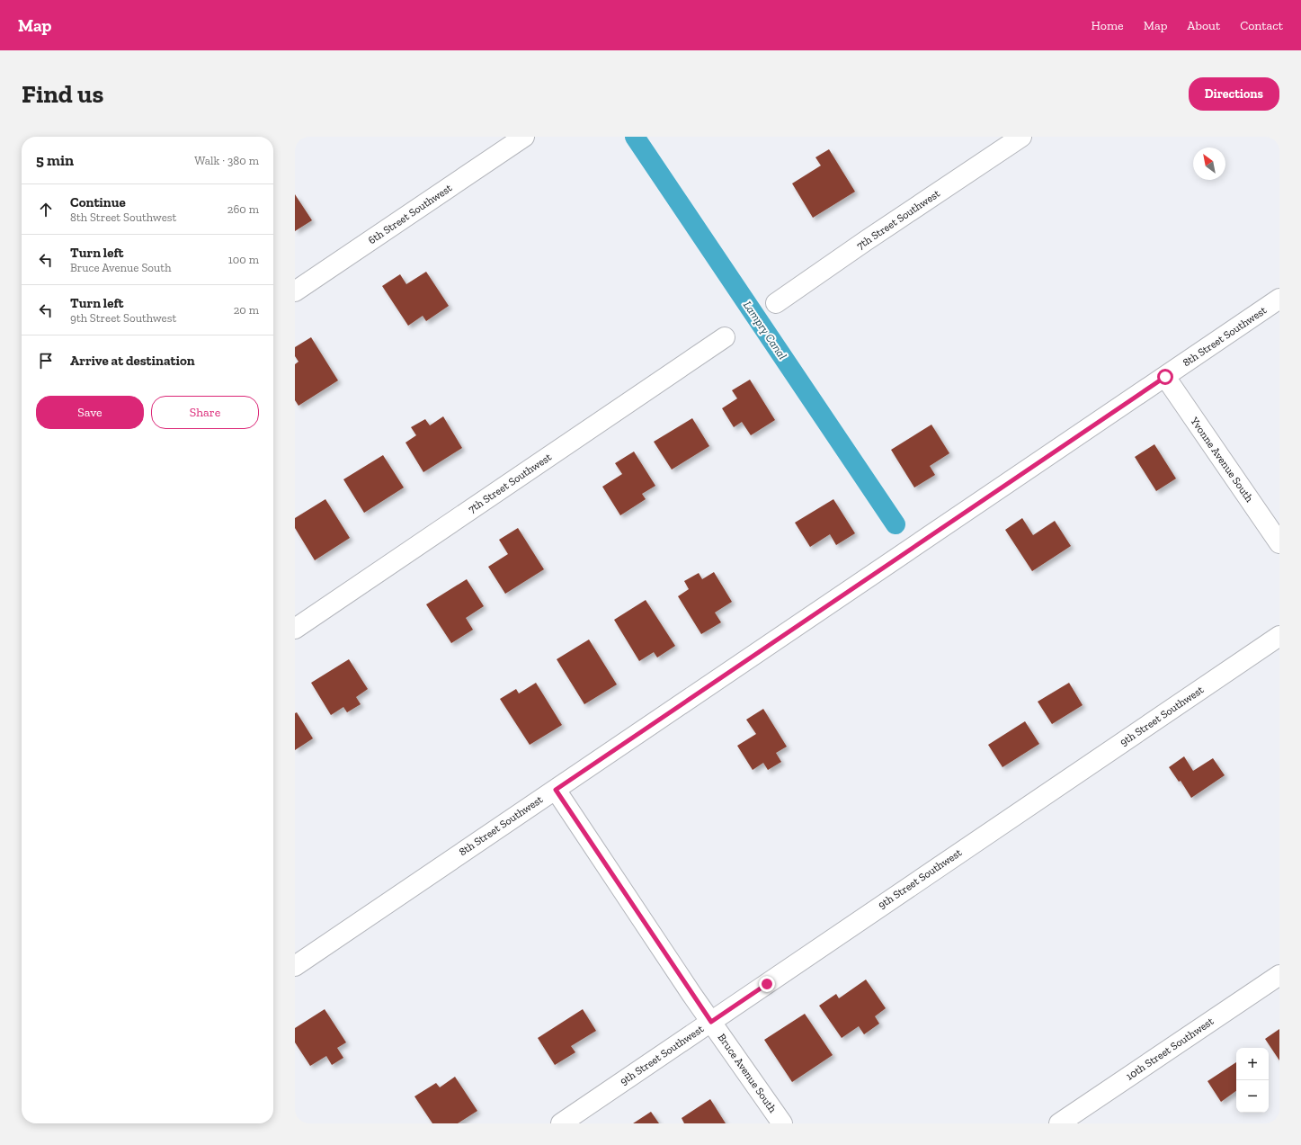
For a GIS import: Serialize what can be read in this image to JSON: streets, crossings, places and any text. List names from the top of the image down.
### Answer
{
  "streets": {
    "street": [
      "6th Street Southwest",
      "7th Street Southwest",
      "8th Street Southwest",
      "Yvonne Avenue South",
      "9th Street Southwest",
      "10th Street Southwest",
      "Bruce Avenue South"
    ]
  },
  "crossings": [
    ["8th Street Southwest", "Yvonne Avenue South"],
    ["8th Street Southwest", "Bruce Avenue South"],
    ["9th Street Southwest", "Bruce Avenue South"]
  ],
  "water": ["Lampry Canal"],
  "north": "top left",
  "page": {
    "header": "Map",
    "nav": [
      "Home",
      "Map",
      "About",
      "Contact"
    ],
    "buttons": [
      "Directions",
      ["Save", "Share"]
    ],
    "title": "Find us",
    "heading": ["5 min", "Walk · 380 m"],
    "list": [
      ["Continue", "8th Street Southwest", "260 m"],
      ["Turn left", "Bruce Avenue South", "100 m"],
      ["Turn left", "9th Street Southwest", "20 m"],
      "Arrive at destination"
    ],
    "map_buttons": ["+", "−"]
  }
}
